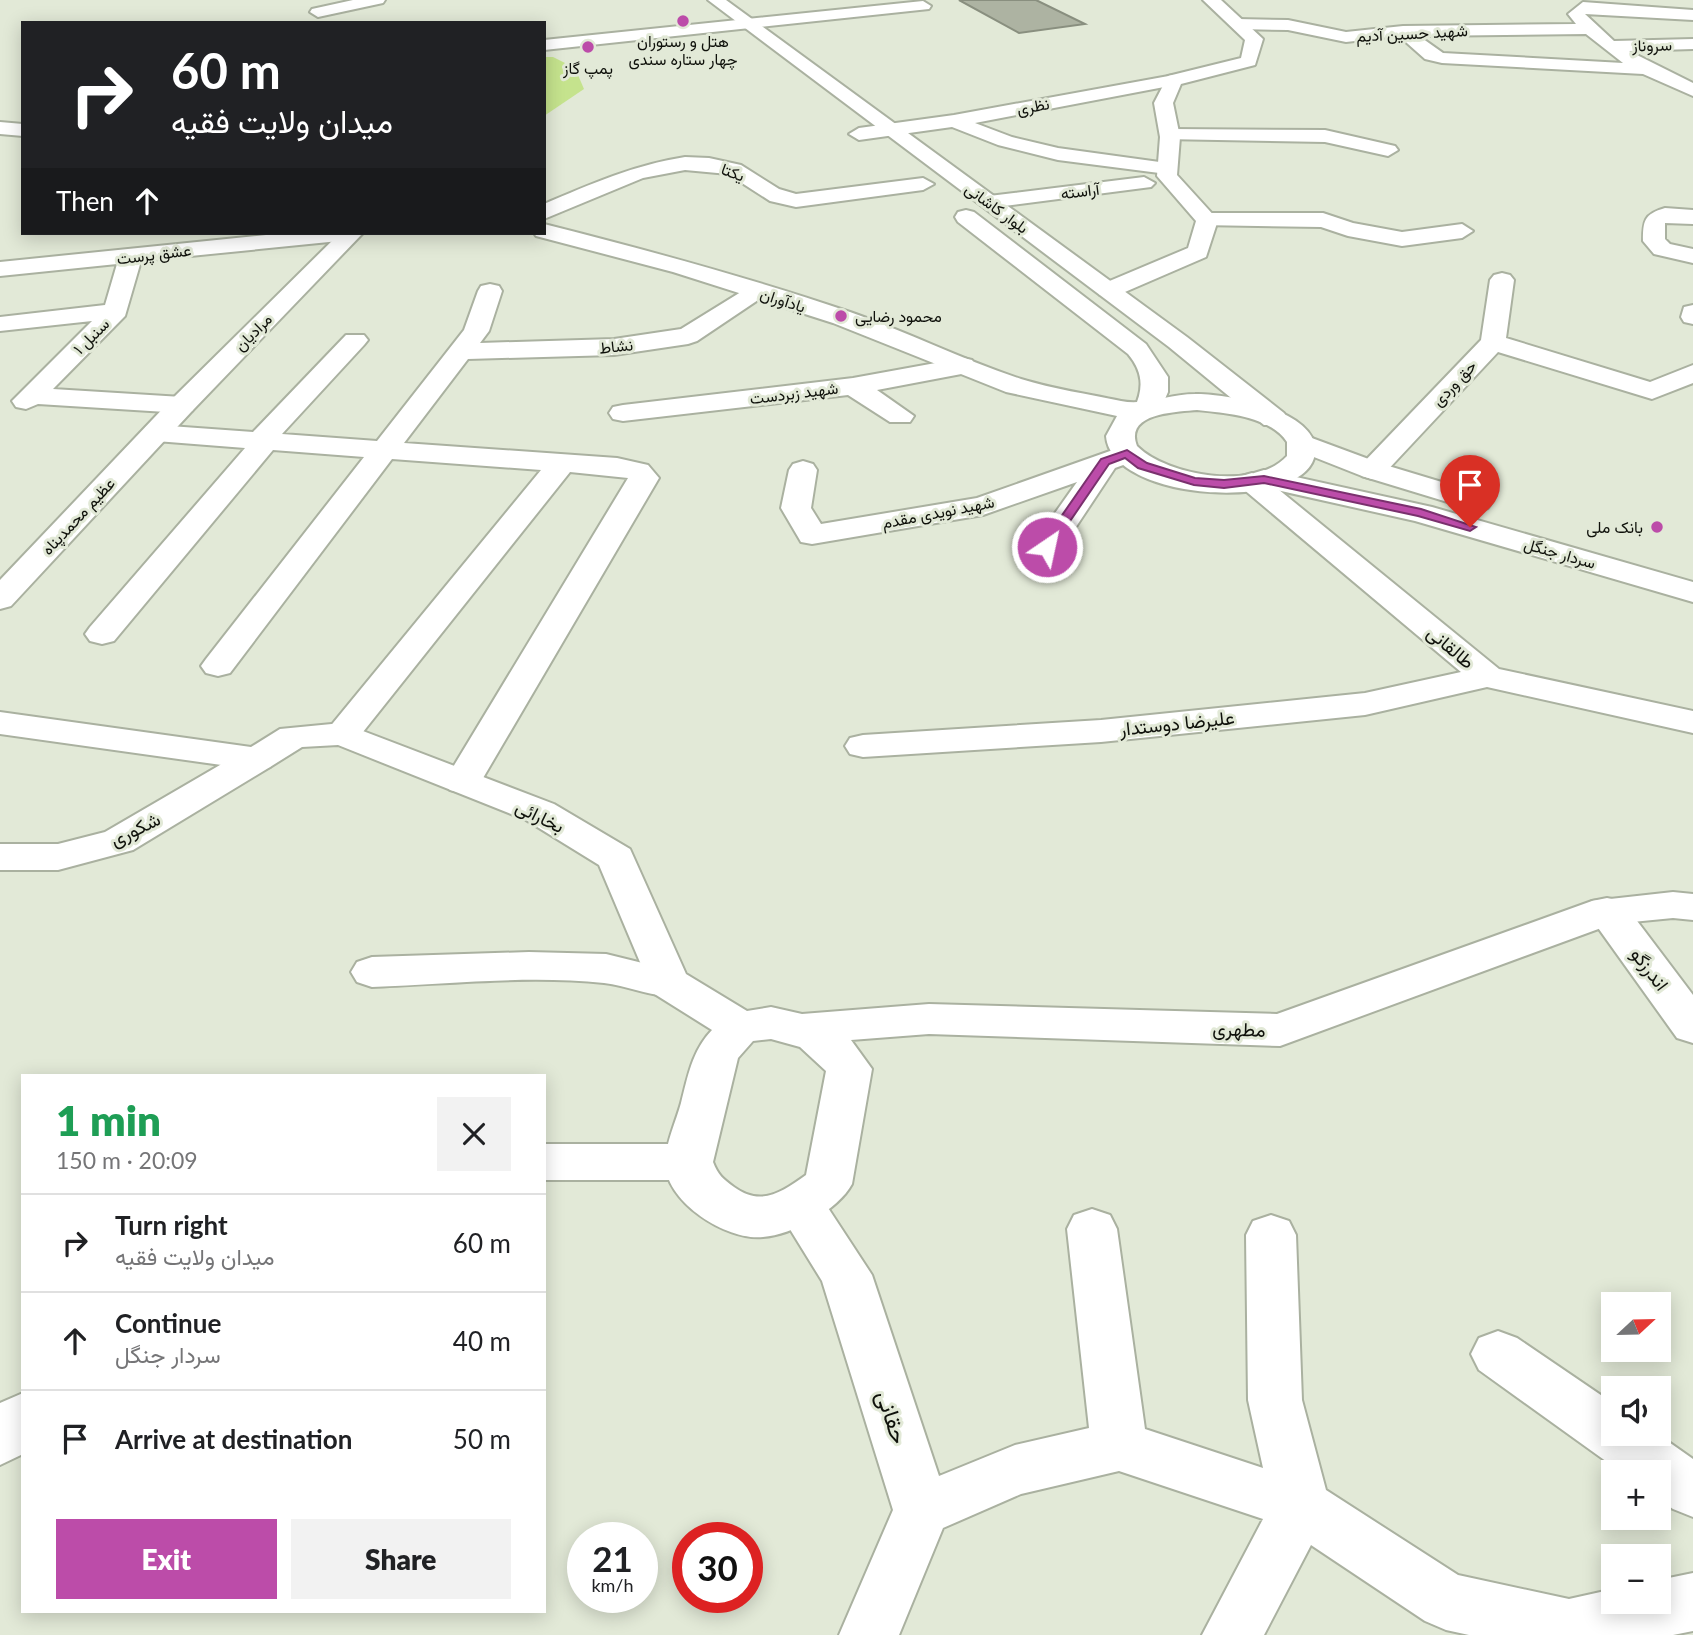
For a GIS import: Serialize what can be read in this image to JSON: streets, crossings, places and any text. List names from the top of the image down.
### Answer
{
  "streets": {
    "street": [
      "شهید حسین آدیم",
      "سروناز",
      "نظری",
      "یکتا",
      "آراسته",
      "بلوار کاشانی",
      "عشق پرست",
      "یادآوران",
      "مرادیان",
      "سنبل ۱",
      "نشاط",
      "حق وردی",
      "شهید زبردست",
      "شهید نویدی مقدم",
      "عظیم محمدپناه",
      "سردار جنگل",
      "طالقانی",
      "علیرضا دوستدار",
      "بخارائی",
      "شکوری",
      "اندرزگو",
      "مطهری",
      "حقانی"
    ]
  },
  "crossings": [
    ["شهید حسین آدیم", "نظری"],
    ["نظری", "بلوار کاشانی"],
    ["یکتا", "بلوار کاشانی"],
    ["آراسته", "بلوار کاشانی"],
    ["بلوار کاشانی", "یادآوران"],
    ["بلوار کاشانی", "سردار جنگل"],
    ["عشق پرست", "سنبل ۱"],
    ["یادآوران", "نشاط"],
    ["یادآوران", "شهید زبردست"],
    ["مرادیان", "سنبل ۱"],
    ["مرادیان", "عظیم محمدپناه"],
    ["حق وردی", "سردار جنگل"],
    ["سردار جنگل", "طالقانی"],
    ["طالقانی", "علیرضا دوستدار"],
    ["بخارائی", "شکوری"],
    ["اندرزگو", "مطهری"],
    ["مطهری", "حقانی"]
  ],
  "places": [
    "هتل و رستوران چهار ستاره سندی",
    "پمپ گاز",
    "محمود رضایی",
    "بانک ملی"
  ],
  "north": "right",
  "page": {
    "turn": ["60 m", "میدان ولایت فقیه"],
    "then": "Then",
    "heading": ["1 min", "150 m · 20:09"],
    "list": [
      {
        "name": "Turn right",
        "note": "میدان ولایت فقیه",
        "value": "60 m"
      },
      {
        "name": "Continue",
        "note": "سردار جنگل",
        "value": "40 m"
      },
      {
        "name": "Arrive at destination",
        "value": "50 m"
      }
    ],
    "map_buttons": ["+", "−"],
    "buttons": ["Exit", "Share"],
    "speed": "21 km/h",
    "limit": "30"
  }
}
